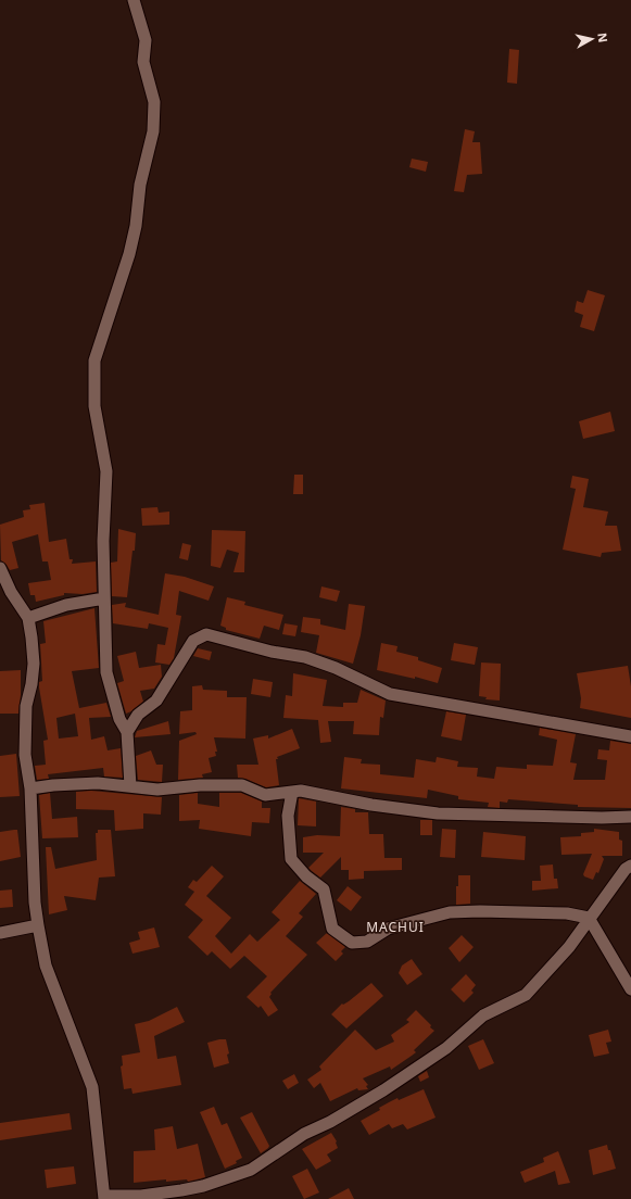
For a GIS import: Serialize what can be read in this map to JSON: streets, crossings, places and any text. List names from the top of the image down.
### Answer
{
  "districts": ["MACHUI"],
  "north": "right"
}
